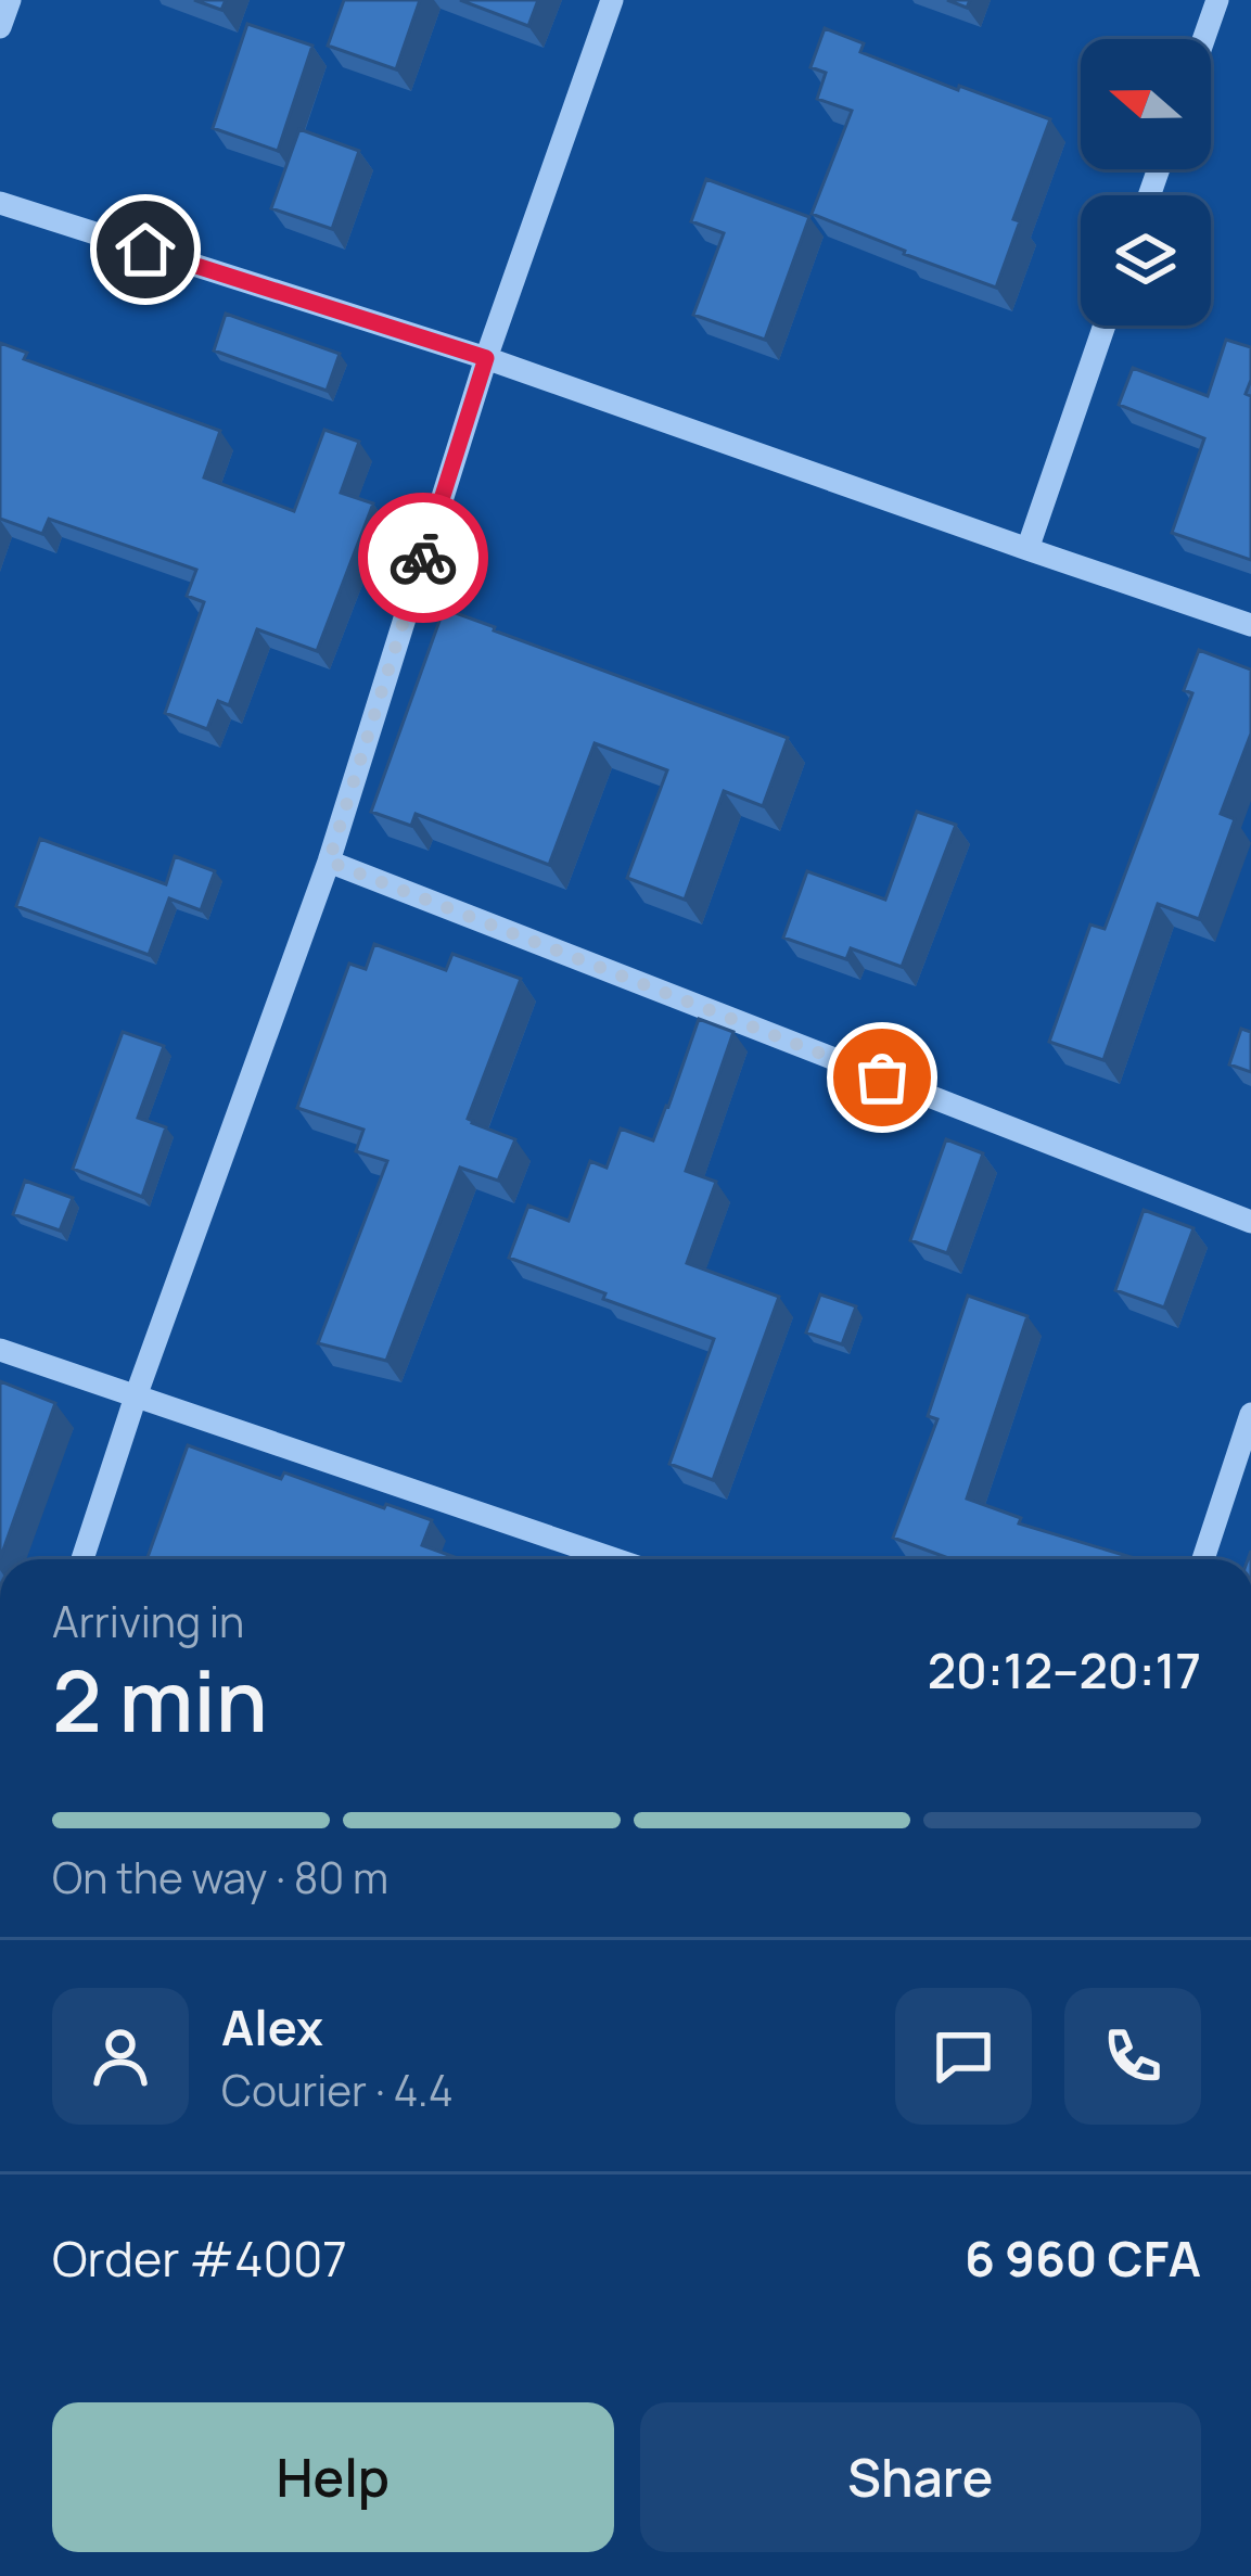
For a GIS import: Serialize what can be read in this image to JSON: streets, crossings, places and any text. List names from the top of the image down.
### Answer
{
  "north": "left",
  "page": {
    "heading": ["2 min", "Arriving in", "20:12–20:17"],
    "panel": [
      "Alex",
      "Courier · 4.4",
      "Order #4007",
      "6 960 CFA"
    ],
    "bar": "On the way · 80 m",
    "buttons": ["Help", "Share"]
  }
}
